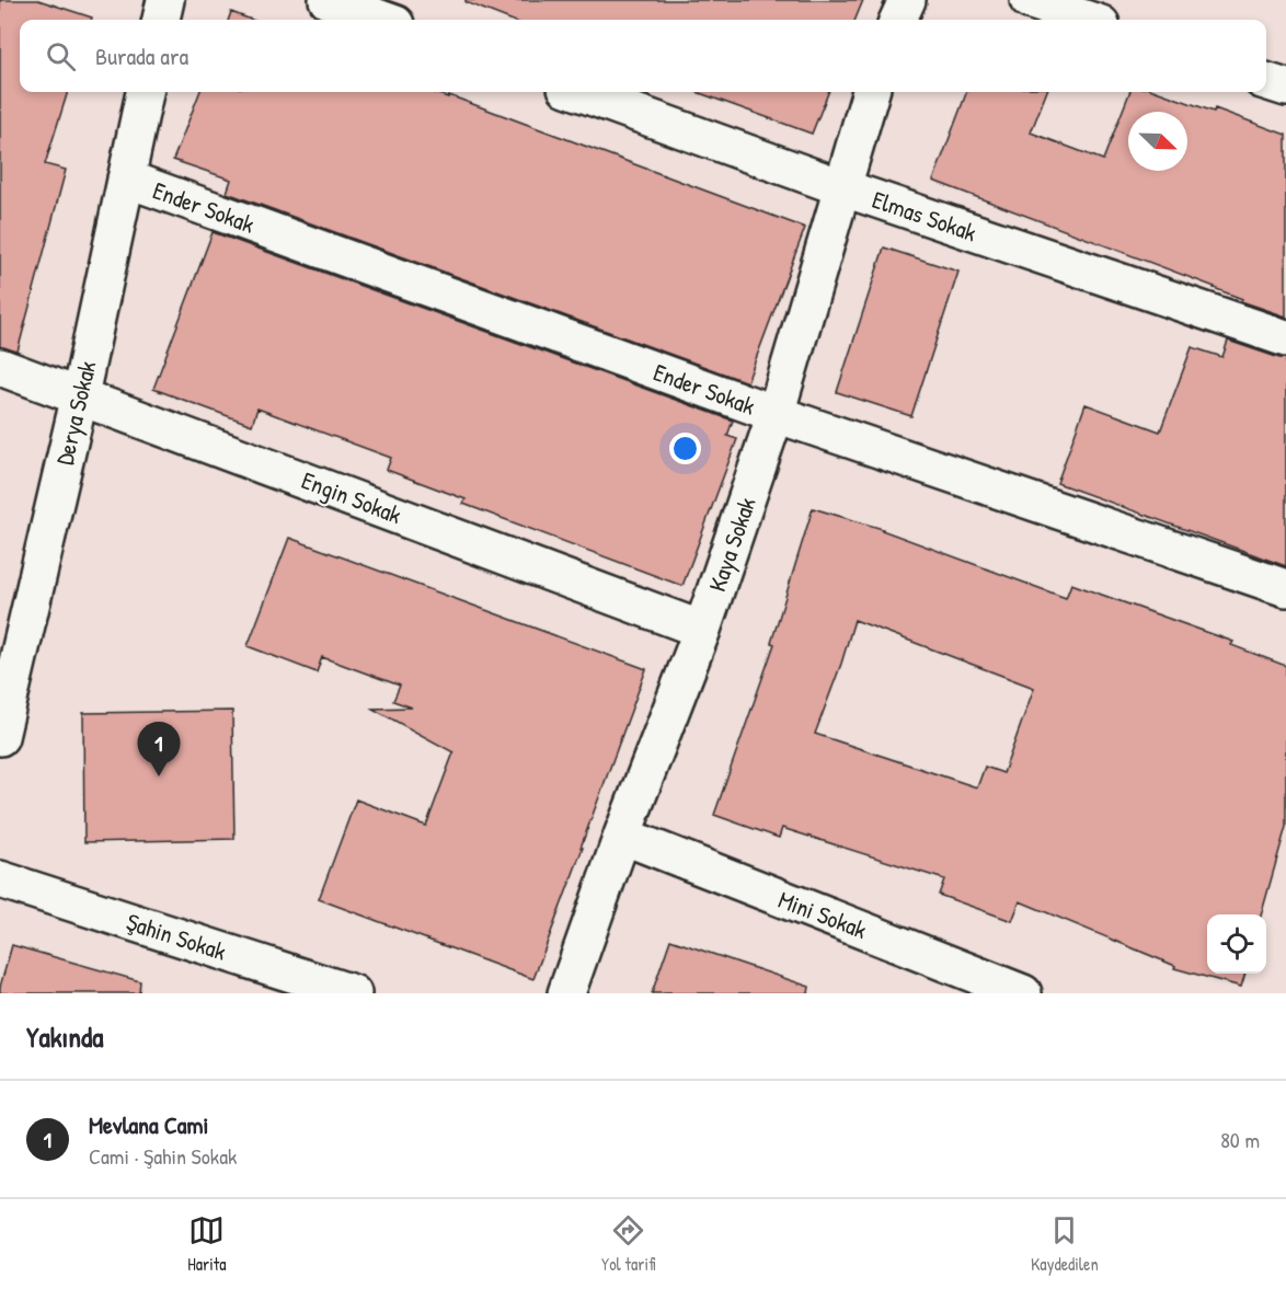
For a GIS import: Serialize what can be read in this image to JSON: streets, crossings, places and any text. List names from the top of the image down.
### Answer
{
  "streets": {
    "street": [
      "Ender Sokak",
      "Elmas Sokak",
      "Derya Sokak",
      "Engin Sokak",
      "Kaya Sokak",
      "Mini Sokak",
      "Şahin Sokak"
    ]
  },
  "crossings": [
    ["Ender Sokak", "Derya Sokak"],
    ["Ender Sokak", "Kaya Sokak"],
    ["Elmas Sokak", "Kaya Sokak"],
    ["Derya Sokak", "Engin Sokak"],
    ["Engin Sokak", "Kaya Sokak"],
    ["Kaya Sokak", "Mini Sokak"]
  ],
  "north": "bottom right",
  "page": {
    "search": "Burada ara",
    "pins": "1",
    "heading": "Yakında",
    "list": [
      {
        "mark": "1",
        "name": "Mevlana Cami",
        "note": "Cami · Şahin Sokak",
        "value": "80 m"
      }
    ],
    "nav": ["Harita", "Yol tarifi", "Kaydedilen"]
  }
}
